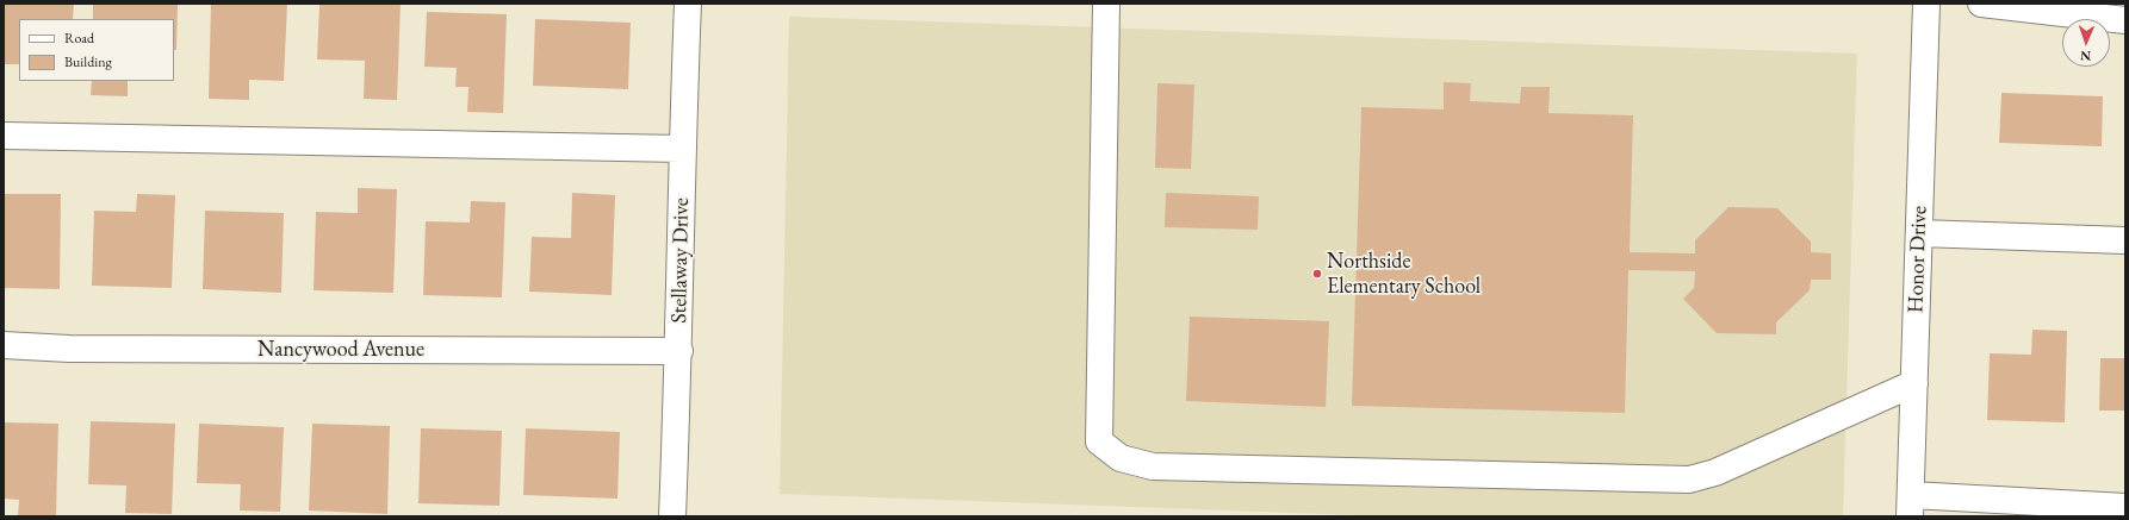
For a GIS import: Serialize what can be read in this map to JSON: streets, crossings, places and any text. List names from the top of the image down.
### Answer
{
  "streets": {
    "street": ["Honor Drive", "Stellaway Drive", "Nancywood Avenue"]
  },
  "crossings": [
    ["Stellaway Drive", "Nancywood Avenue"]
  ],
  "places": ["Northside Elementary School"],
  "legend": ["Road", "Building"],
  "north": "bottom"
}
